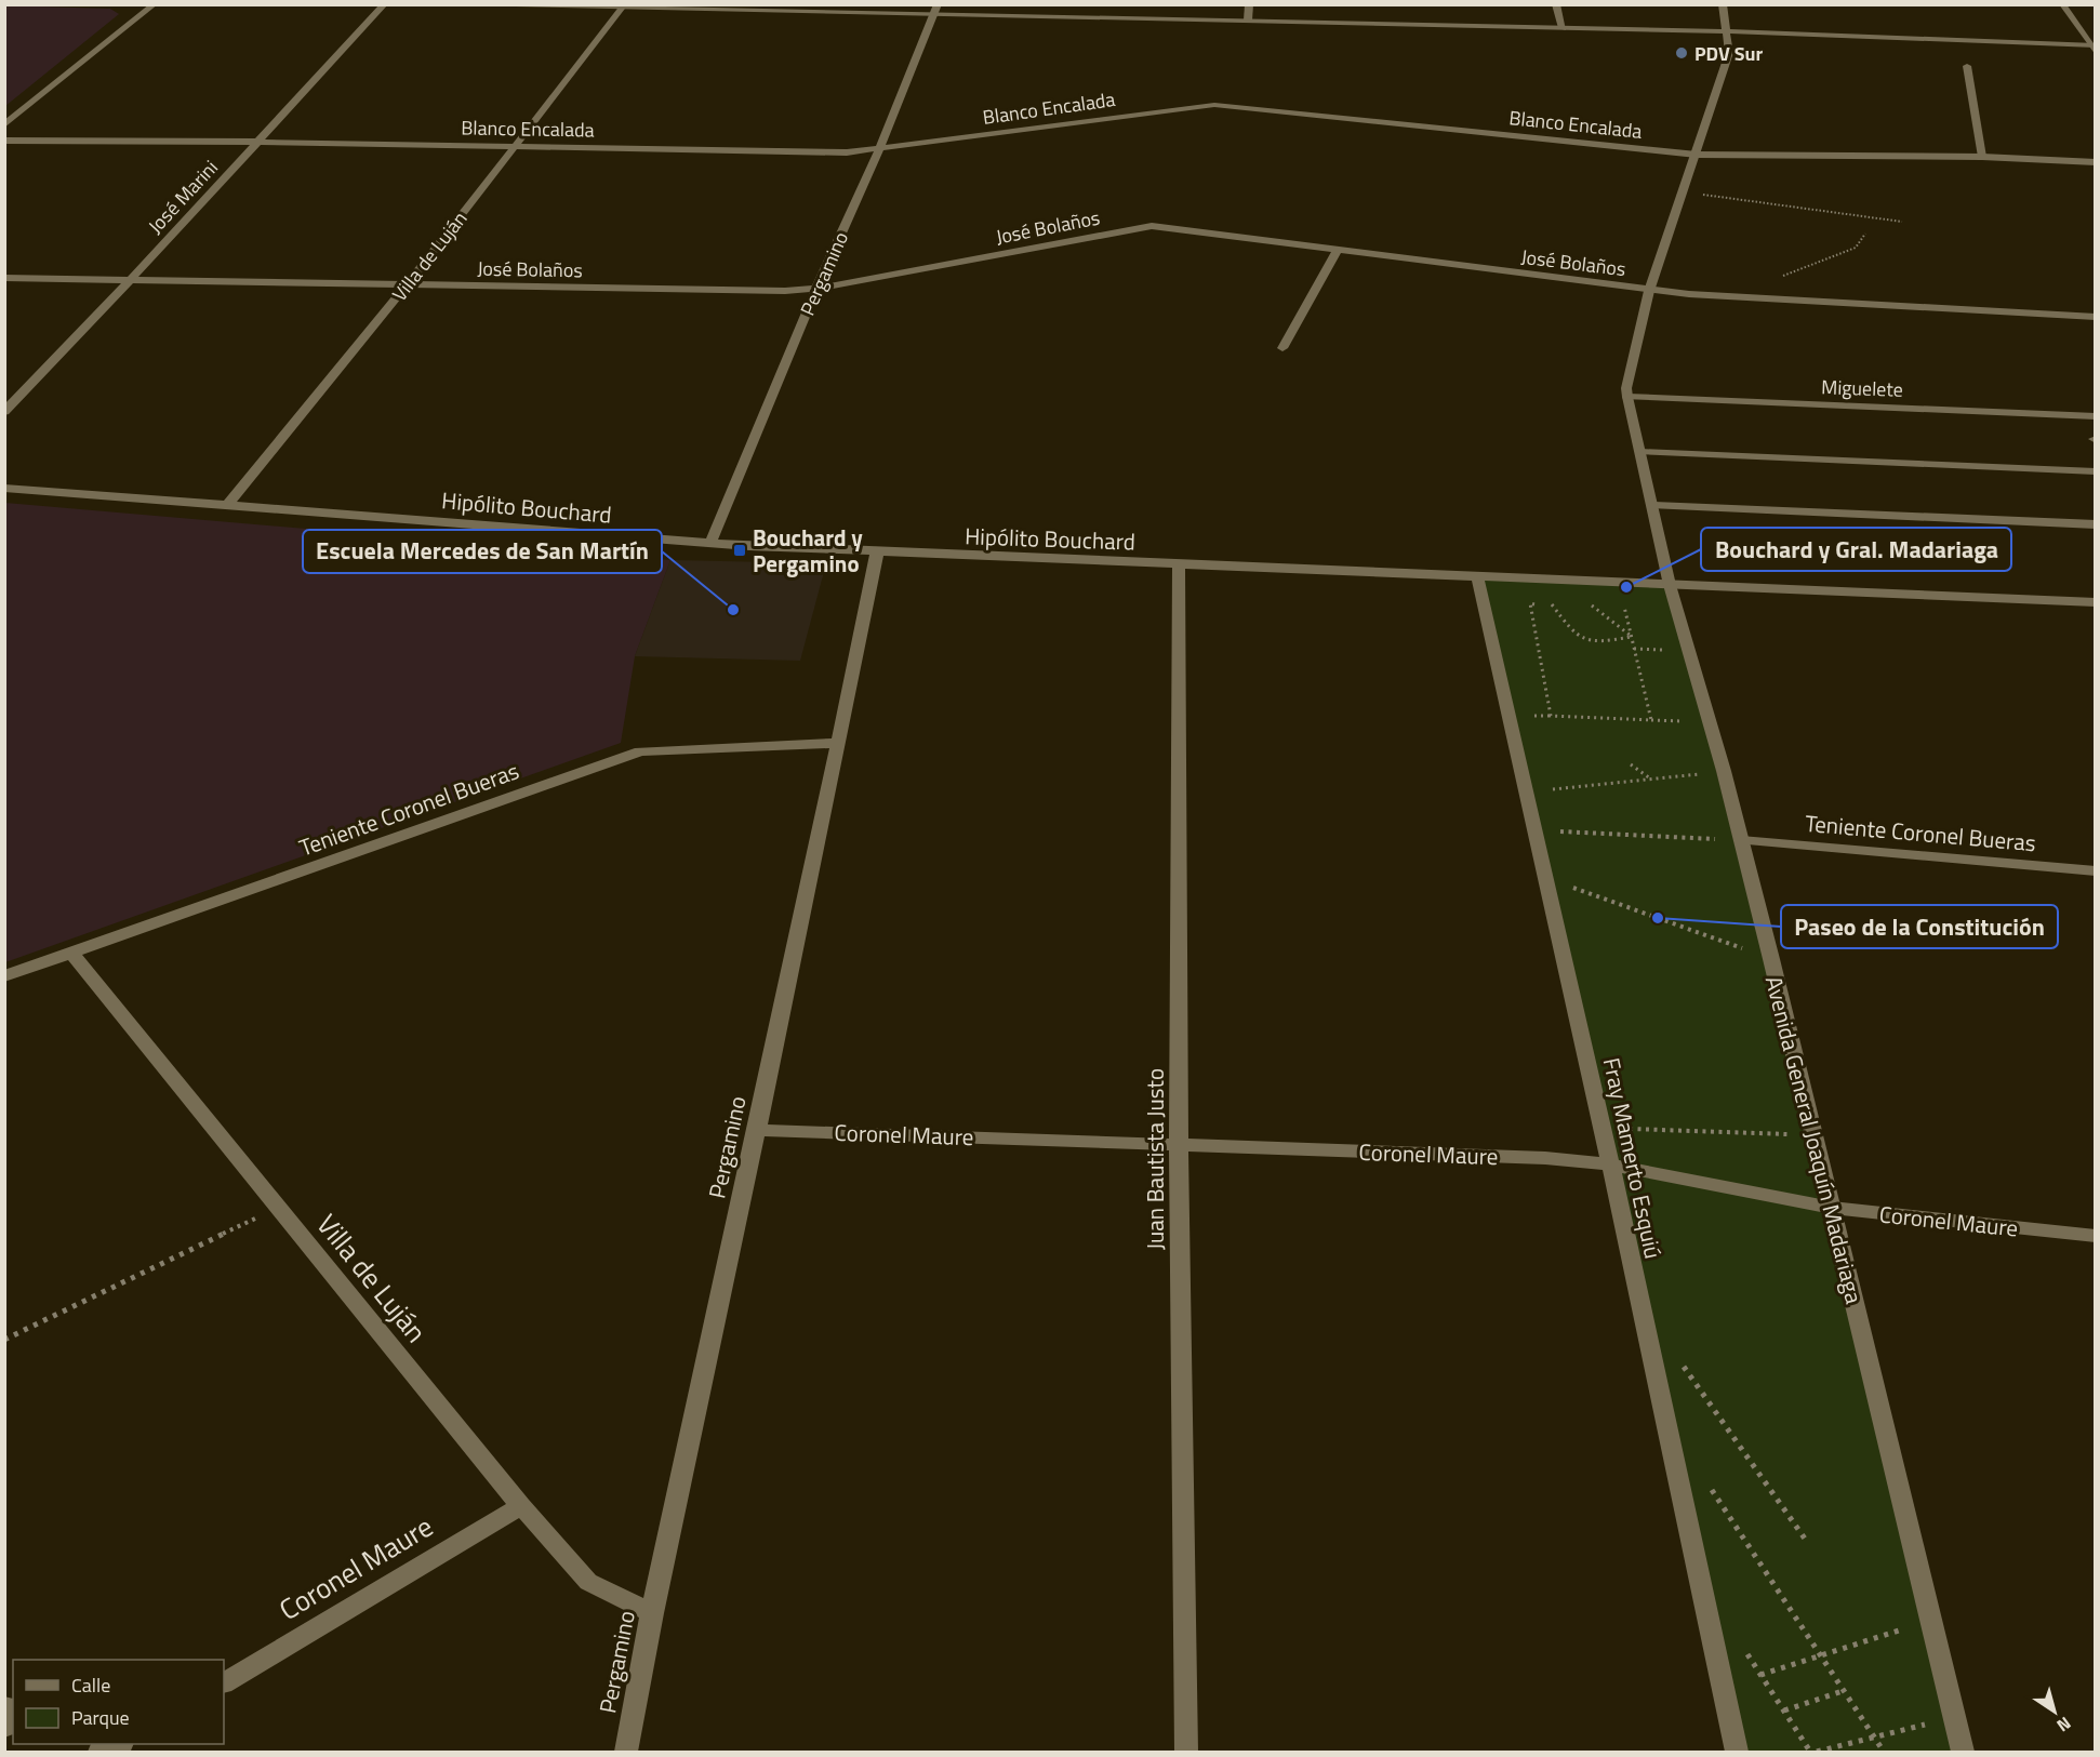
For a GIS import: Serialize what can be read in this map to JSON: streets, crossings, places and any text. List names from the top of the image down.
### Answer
{
  "streets": {
    "street": [
      "Blanco Encalada",
      "José Marini",
      "José Bolaños",
      "Villa de Luján",
      "Pergamino",
      "Miguelete",
      "Hipólito Bouchard",
      "Teniente Coronel Bueras",
      "Coronel Maure",
      "Avenida General Joaquín Madariaga",
      "Fray Mamerto Esquiú",
      "Juan Bautista Justo"
    ]
  },
  "crossings": [
    ["Blanco Encalada", "José Marini"],
    ["Blanco Encalada", "Villa de Luján"],
    ["Blanco Encalada", "Pergamino"],
    ["Blanco Encalada", "Avenida General Joaquín Madariaga"],
    ["José Marini", "José Bolaños"],
    ["José Bolaños", "Villa de Luján"],
    ["José Bolaños", "Pergamino"],
    ["José Bolaños", "Avenida General Joaquín Madariaga"],
    ["Villa de Luján", "Pergamino"],
    ["Villa de Luján", "Hipólito Bouchard"],
    ["Villa de Luján", "Teniente Coronel Bueras"],
    ["Villa de Luján", "Coronel Maure"],
    ["Pergamino", "Hipólito Bouchard"],
    ["Pergamino", "Teniente Coronel Bueras"],
    ["Pergamino", "Coronel Maure"],
    ["Miguelete", "Avenida General Joaquín Madariaga"],
    ["Hipólito Bouchard", "Avenida General Joaquín Madariaga"],
    ["Hipólito Bouchard", "Fray Mamerto Esquiú"],
    ["Hipólito Bouchard", "Juan Bautista Justo"],
    ["Teniente Coronel Bueras", "Avenida General Joaquín Madariaga"],
    ["Coronel Maure", "Avenida General Joaquín Madariaga"],
    ["Coronel Maure", "Fray Mamerto Esquiú"],
    ["Coronel Maure", "Juan Bautista Justo"]
  ],
  "places": {
    "other": [
      "PDV Sur",
      "Bouchard y Gral. Madariaga",
      "Escuela Mercedes de San Martín",
      "Paseo de la Constitución"
    ],
    "transit": ["Bouchard y Pergamino"]
  },
  "legend": ["Calle", "Parque"],
  "north": "bottom right"
}
